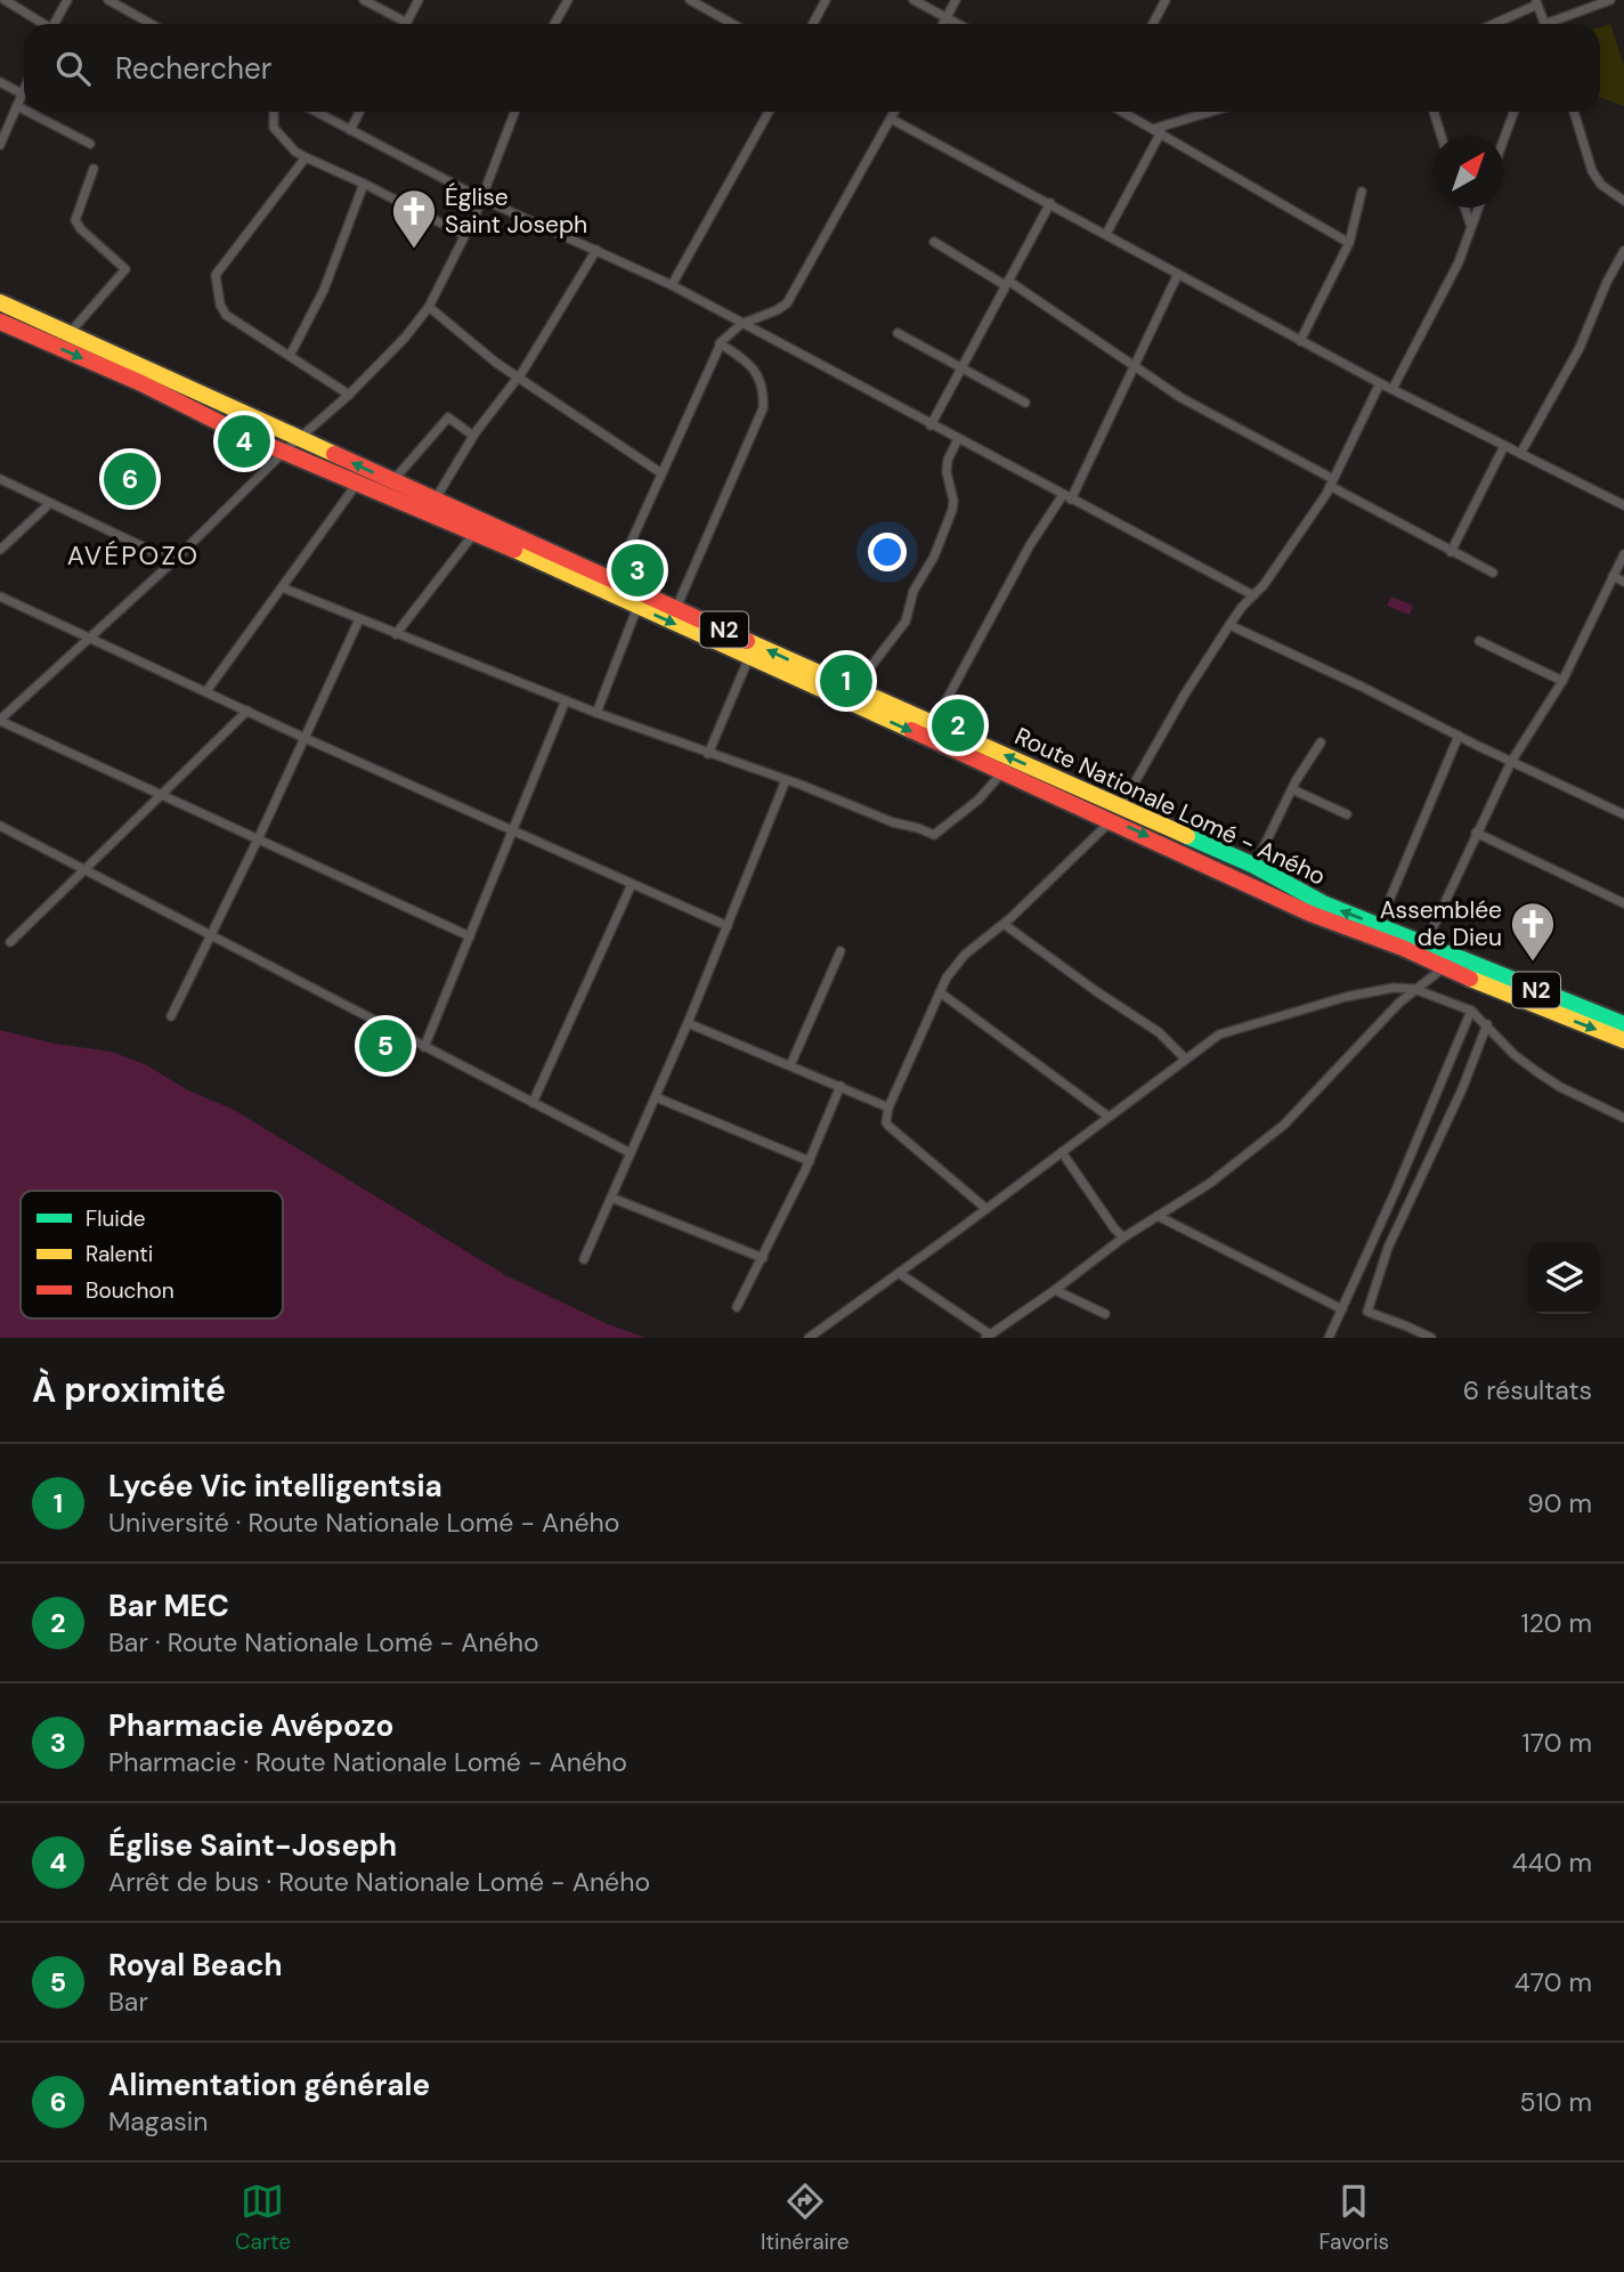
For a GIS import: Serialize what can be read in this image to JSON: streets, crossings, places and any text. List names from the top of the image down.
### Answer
{
  "streets": {
    "highway": ["N2", "Route Nationale Lomé - Aného"]
  },
  "crossings": [
    ["N2", "Route Nationale Lomé - Aného"]
  ],
  "districts": ["AVÉPOZO"],
  "places": {
    "church": ["Église Saint Joseph", "Assemblée de Dieu"]
  },
  "legend": ["Fluide", "Ralenti", "Bouchon"],
  "north": "top right",
  "page": {
    "search": "Rechercher",
    "pins": [
      "4",
      "6",
      "3",
      "1",
      "2",
      "5"
    ],
    "heading": ["À proximité", "6 résultats"],
    "list": [
      {
        "mark": "1",
        "name": "Lycée Vic intelligentsia",
        "note": "Université · Route Nationale Lomé - Aného",
        "value": "90 m"
      },
      {
        "mark": "2",
        "name": "Bar MEC",
        "note": "Bar · Route Nationale Lomé - Aného",
        "value": "120 m"
      },
      {
        "mark": "3",
        "name": "Pharmacie Avépozo",
        "note": "Pharmacie · Route Nationale Lomé - Aného",
        "value": "170 m"
      },
      {
        "mark": "4",
        "name": "Église Saint-Joseph",
        "note": "Arrêt de bus · Route Nationale Lomé - Aného",
        "value": "440 m"
      },
      {
        "mark": "5",
        "name": "Royal Beach",
        "note": "Bar",
        "value": "470 m"
      },
      {
        "mark": "6",
        "name": "Alimentation générale",
        "note": "Magasin",
        "value": "510 m"
      }
    ],
    "nav": ["Carte", "Itinéraire", "Favoris"]
  }
}
